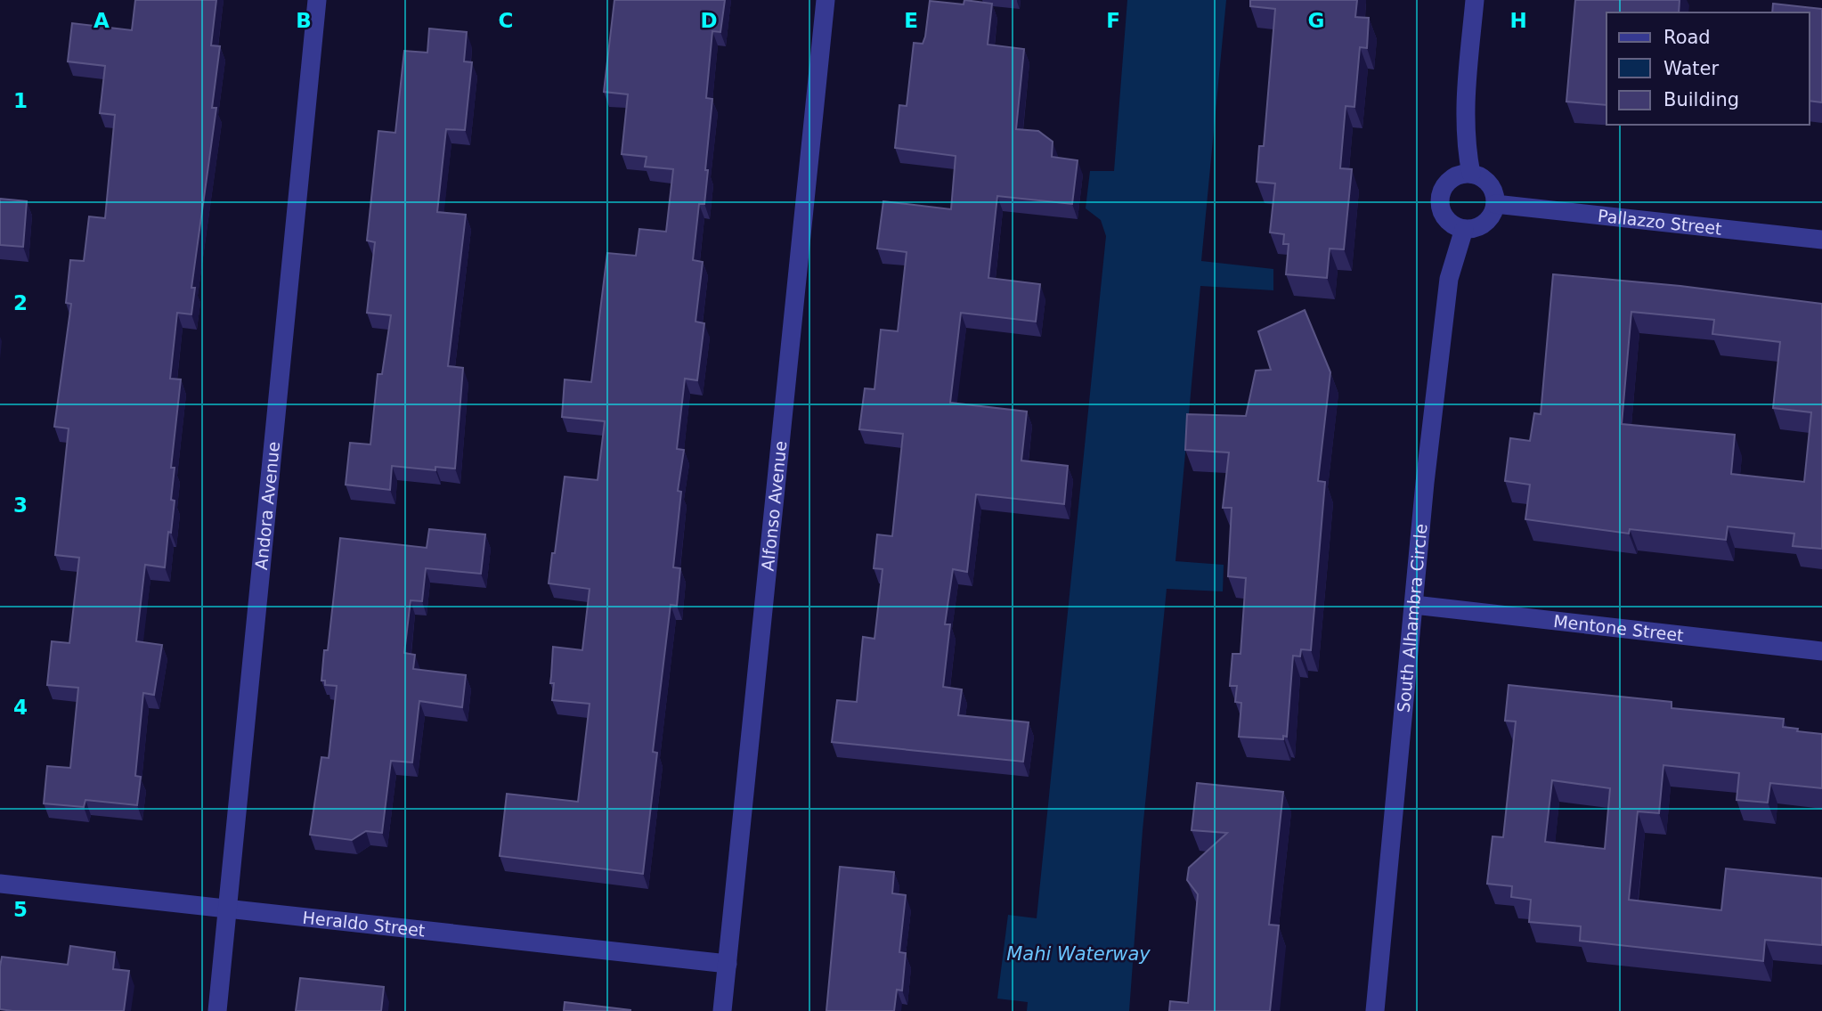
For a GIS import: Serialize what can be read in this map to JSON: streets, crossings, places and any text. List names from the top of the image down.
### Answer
{
  "streets": {
    "street": [
      "Pallazzo Street",
      "Andora Avenue",
      "Alfonso Avenue",
      "South Alhambra Circle",
      "Mentone Street",
      "Heraldo Street"
    ]
  },
  "crossings": [
    ["Pallazzo Street", "South Alhambra Circle"],
    ["Andora Avenue", "Heraldo Street"],
    ["Alfonso Avenue", "Heraldo Street"],
    ["South Alhambra Circle", "Mentone Street"]
  ],
  "water": ["Mahi Waterway"],
  "legend": ["Road", "Water", "Building"],
  "grid": {
    "columns": [
      "A",
      "B",
      "C",
      "D",
      "E",
      "F",
      "G",
      "H"
    ],
    "rows": [
      "1",
      "2",
      "3",
      "4",
      "5"
    ]
  }
}
